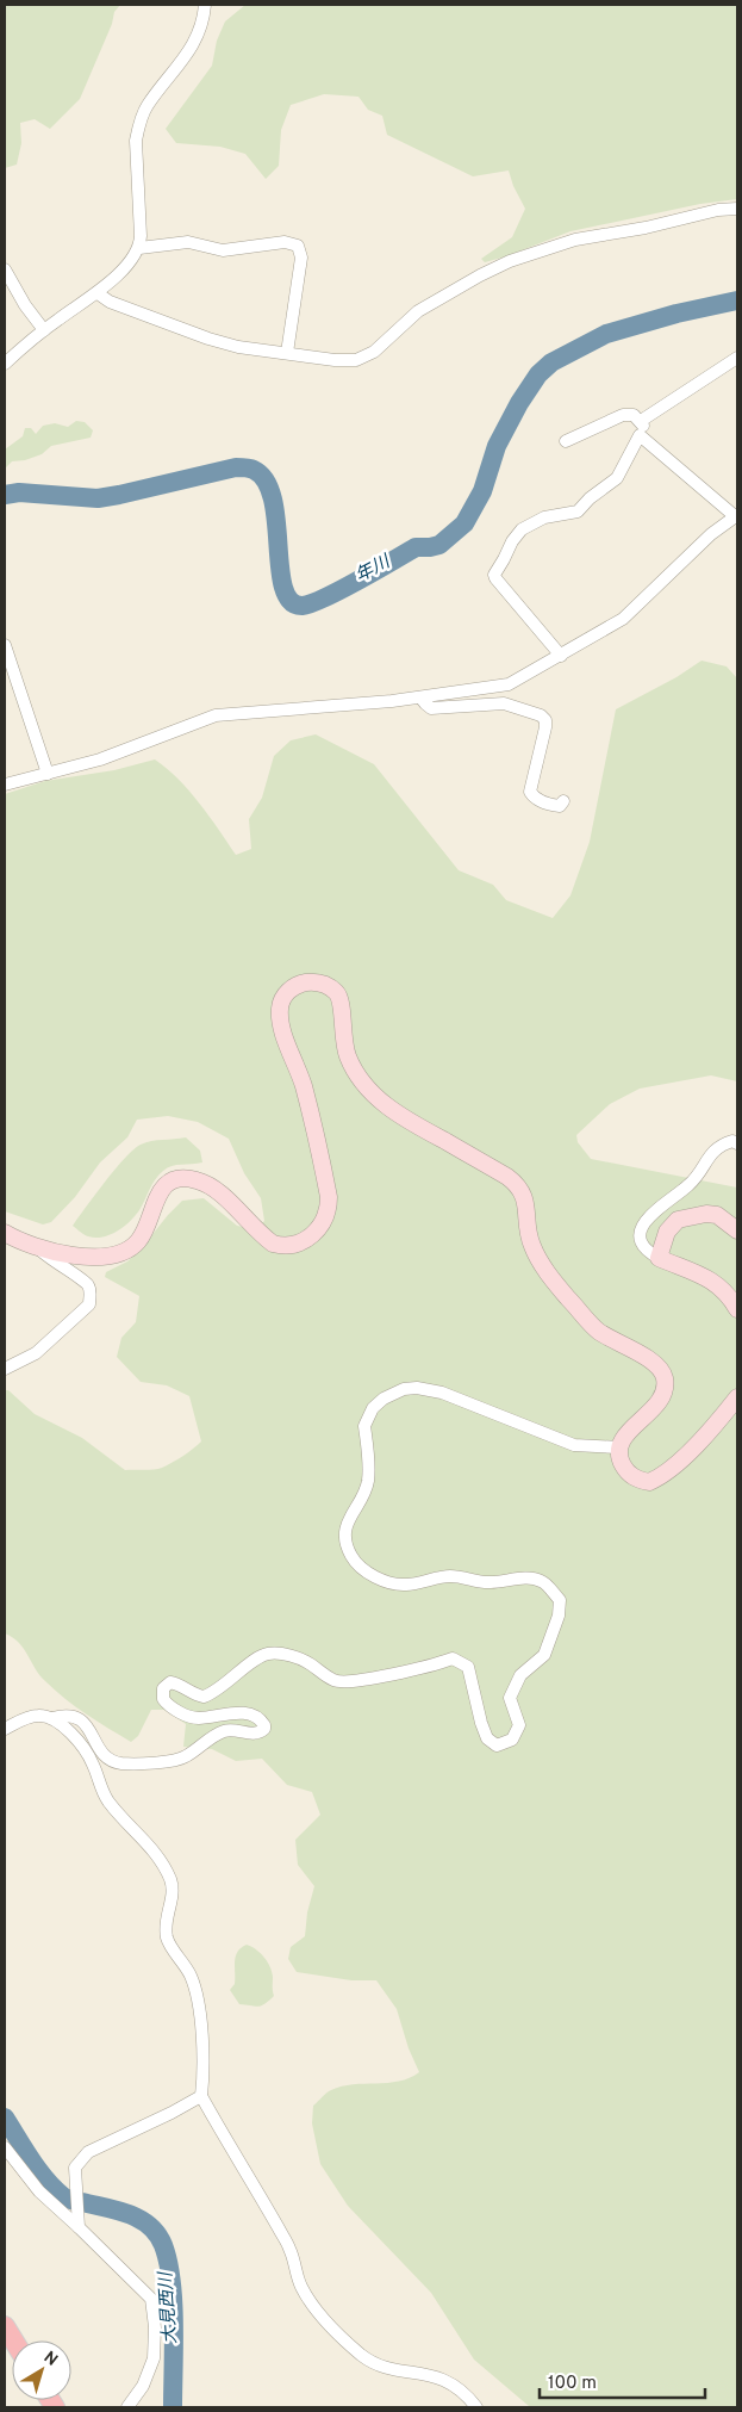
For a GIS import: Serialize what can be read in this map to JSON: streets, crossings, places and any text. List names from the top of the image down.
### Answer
{
  "water": ["年川", "大見西川"],
  "scale_bar": "100 m",
  "north": "top right"
}
